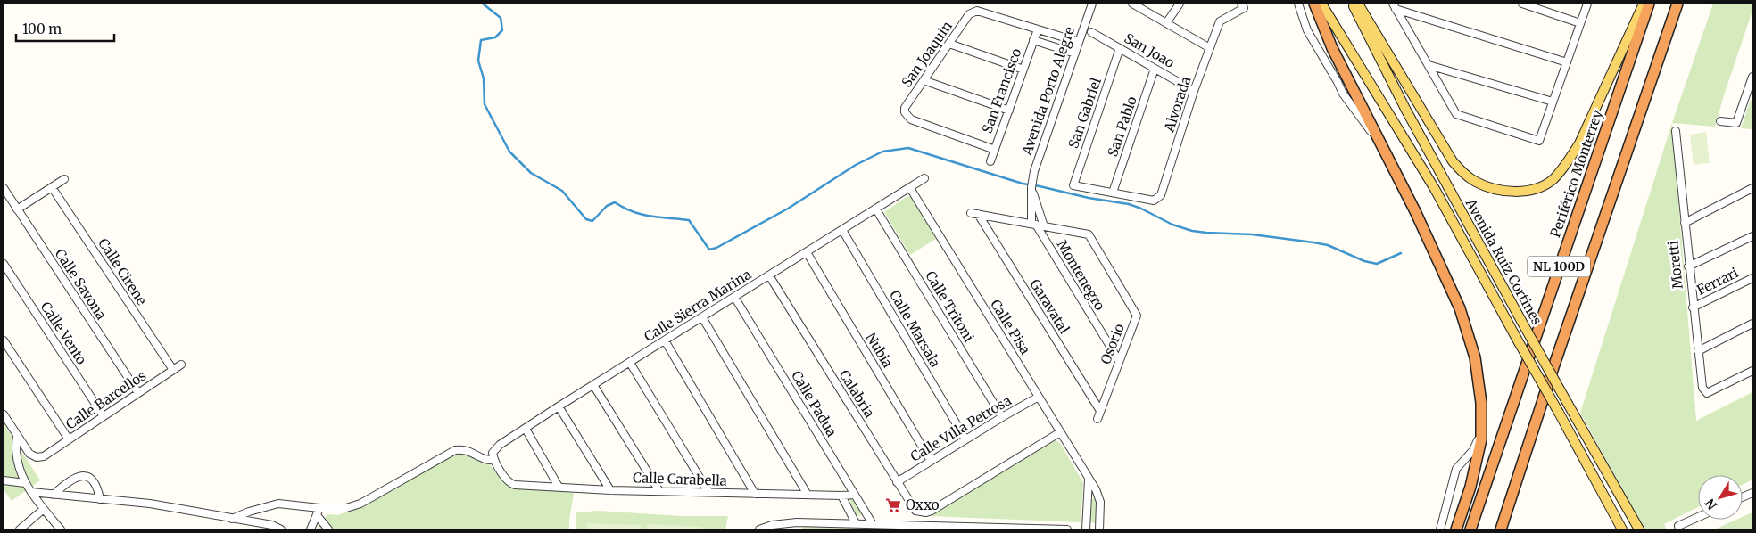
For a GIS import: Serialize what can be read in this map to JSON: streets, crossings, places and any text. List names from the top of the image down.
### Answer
{
  "streets": {
    "highway": ["Periférico Monterrey", "NL 100D"],
    "main road": ["Avenida Ruíz Cortines"],
    "street": [
      "San Joao",
      "San Joaquin",
      "San Francisco",
      "Avenida Porto Alegre",
      "Alvorada",
      "San Gabriel",
      "San Pablo",
      "Moretti",
      "Calle Cirene",
      "Montenegro",
      "Ferrari",
      "Calle Savona",
      "Calle Sierra Marina",
      "Calle Tritoni",
      "Garavatal",
      "Calle Pisa",
      "Calle Marsala",
      "Calle Vento",
      "Osorio",
      "Nubia",
      "Calabria",
      "Calle Barcellos",
      "Calle Padua",
      "Calle Villa Petrosa",
      "Calle Carabella"
    ]
  },
  "crossings": [
    ["San Joao", "Alvorada"],
    ["San Joao", "San Gabriel"],
    ["San Joao", "San Pablo"],
    ["San Joaquin", "San Francisco"],
    ["Avenida Porto Alegre", "Montenegro"],
    ["Avenida Porto Alegre", "Garavatal"],
    ["Alvorada", "San Gabriel"],
    ["Alvorada", "San Pablo"],
    ["San Gabriel", "San Pablo"],
    ["Moretti", "Ferrari"],
    ["Calle Cirene", "Calle Barcellos"],
    ["Montenegro", "Garavatal"],
    ["Montenegro", "Osorio"],
    ["Calle Savona", "Calle Barcellos"],
    ["Calle Sierra Marina", "Calle Tritoni"],
    ["Calle Sierra Marina", "Calle Pisa"],
    ["Calle Sierra Marina", "Calle Marsala"],
    ["Calle Sierra Marina", "Nubia"],
    ["Calle Sierra Marina", "Calabria"],
    ["Calle Sierra Marina", "Calle Padua"],
    ["Calle Sierra Marina", "Calle Carabella"],
    ["Calle Tritoni", "Calle Villa Petrosa"],
    ["Garavatal", "Osorio"],
    ["Calle Pisa", "Calabria"],
    ["Calle Pisa", "Calle Villa Petrosa"],
    ["Calle Marsala", "Calle Villa Petrosa"],
    ["Calle Vento", "Calle Barcellos"],
    ["Nubia", "Calle Villa Petrosa"],
    ["Calabria", "Calle Villa Petrosa"],
    ["Calle Padua", "Calle Carabella"]
  ],
  "places": {
    "supermarket": ["Oxxo"]
  },
  "scale_bar": "100 m",
  "north": "bottom left"
}
